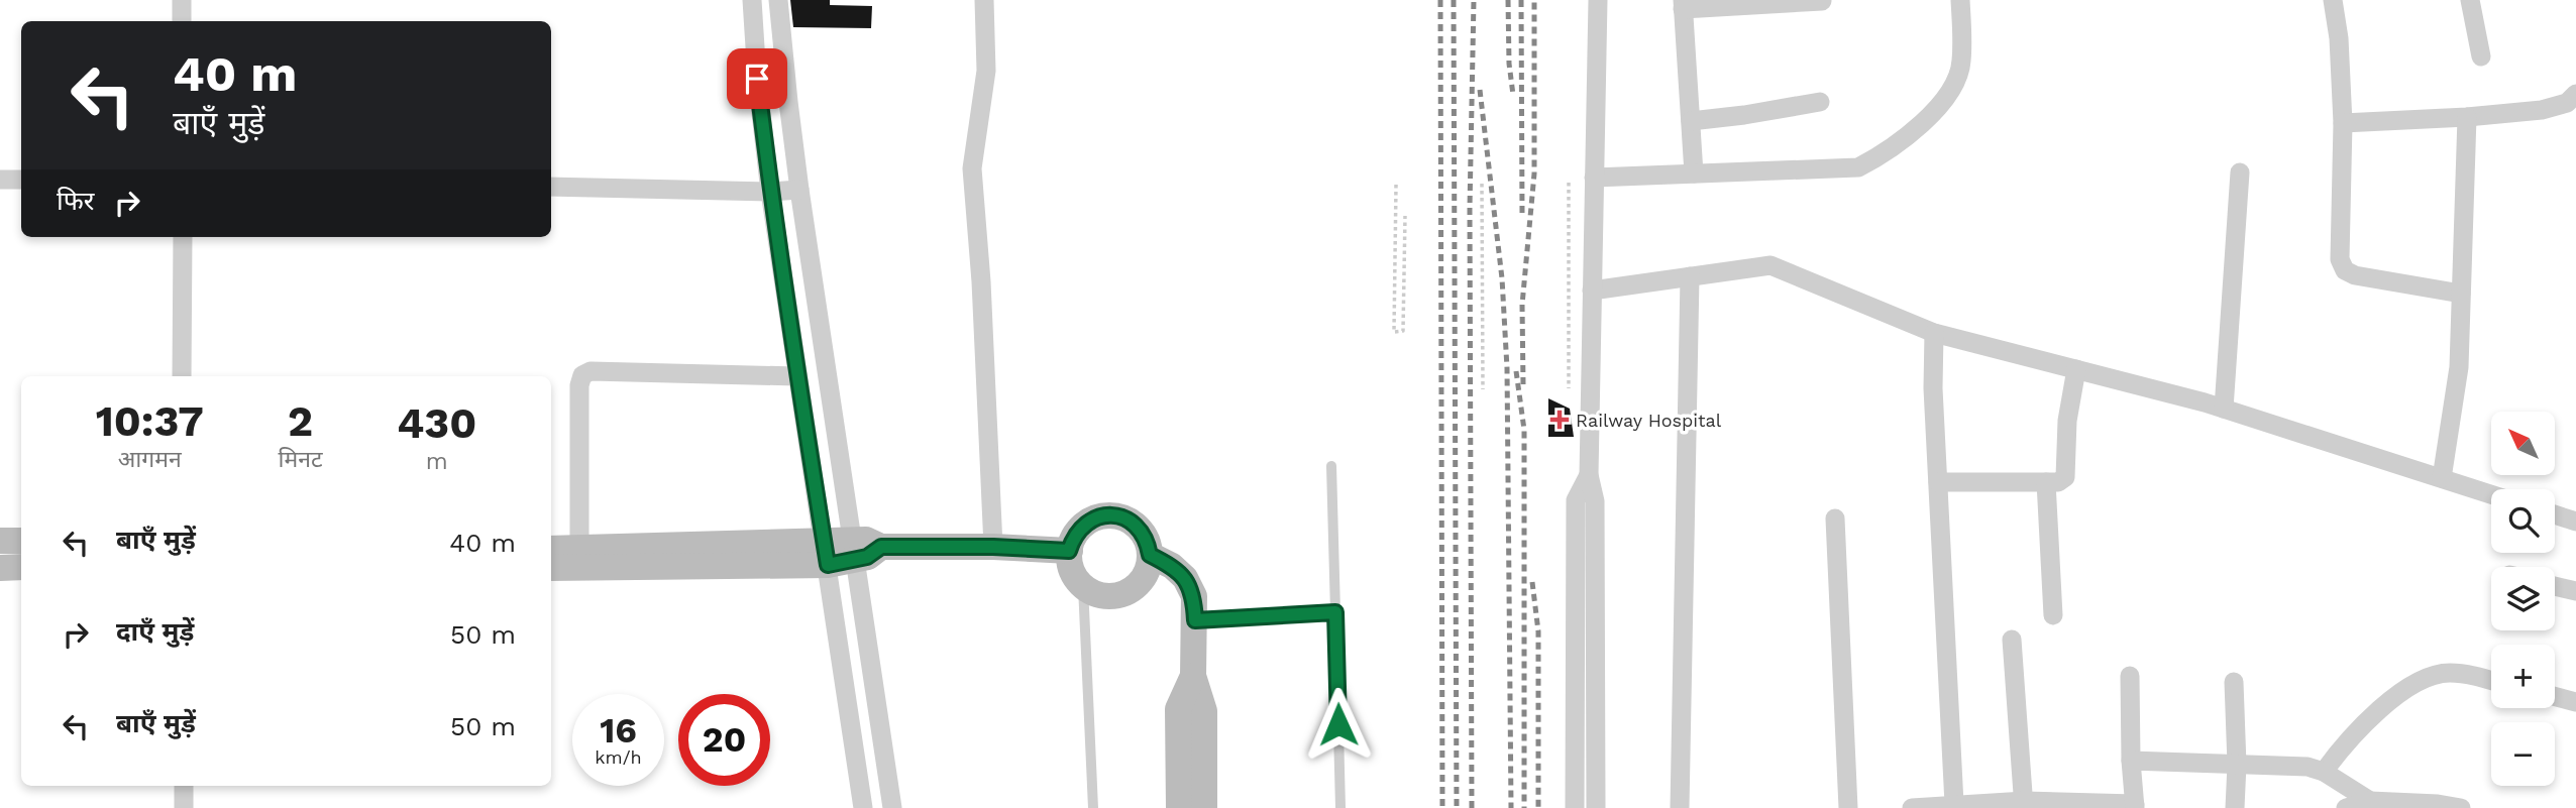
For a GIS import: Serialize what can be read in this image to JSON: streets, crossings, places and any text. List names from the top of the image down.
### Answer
{
  "places": {
    "health": ["Railway Hospital"]
  },
  "north": "top left",
  "page": {
    "turn": ["40 m", "बाएँ मुड़ें"],
    "then": "फिर",
    "eta": [
      "10:37",
      "आगमन",
      "2",
      "मिनट",
      "430",
      "m"
    ],
    "map_buttons": ["+", "−"],
    "list": [
      {
        "name": "बाएँ मुड़ें",
        "value": "40 m"
      },
      {
        "name": "दाएँ मुड़ें",
        "value": "50 m"
      },
      {
        "name": "बाएँ मुड़ें",
        "value": "50 m"
      }
    ],
    "speed": "16 km/h",
    "limit": "20"
  }
}
